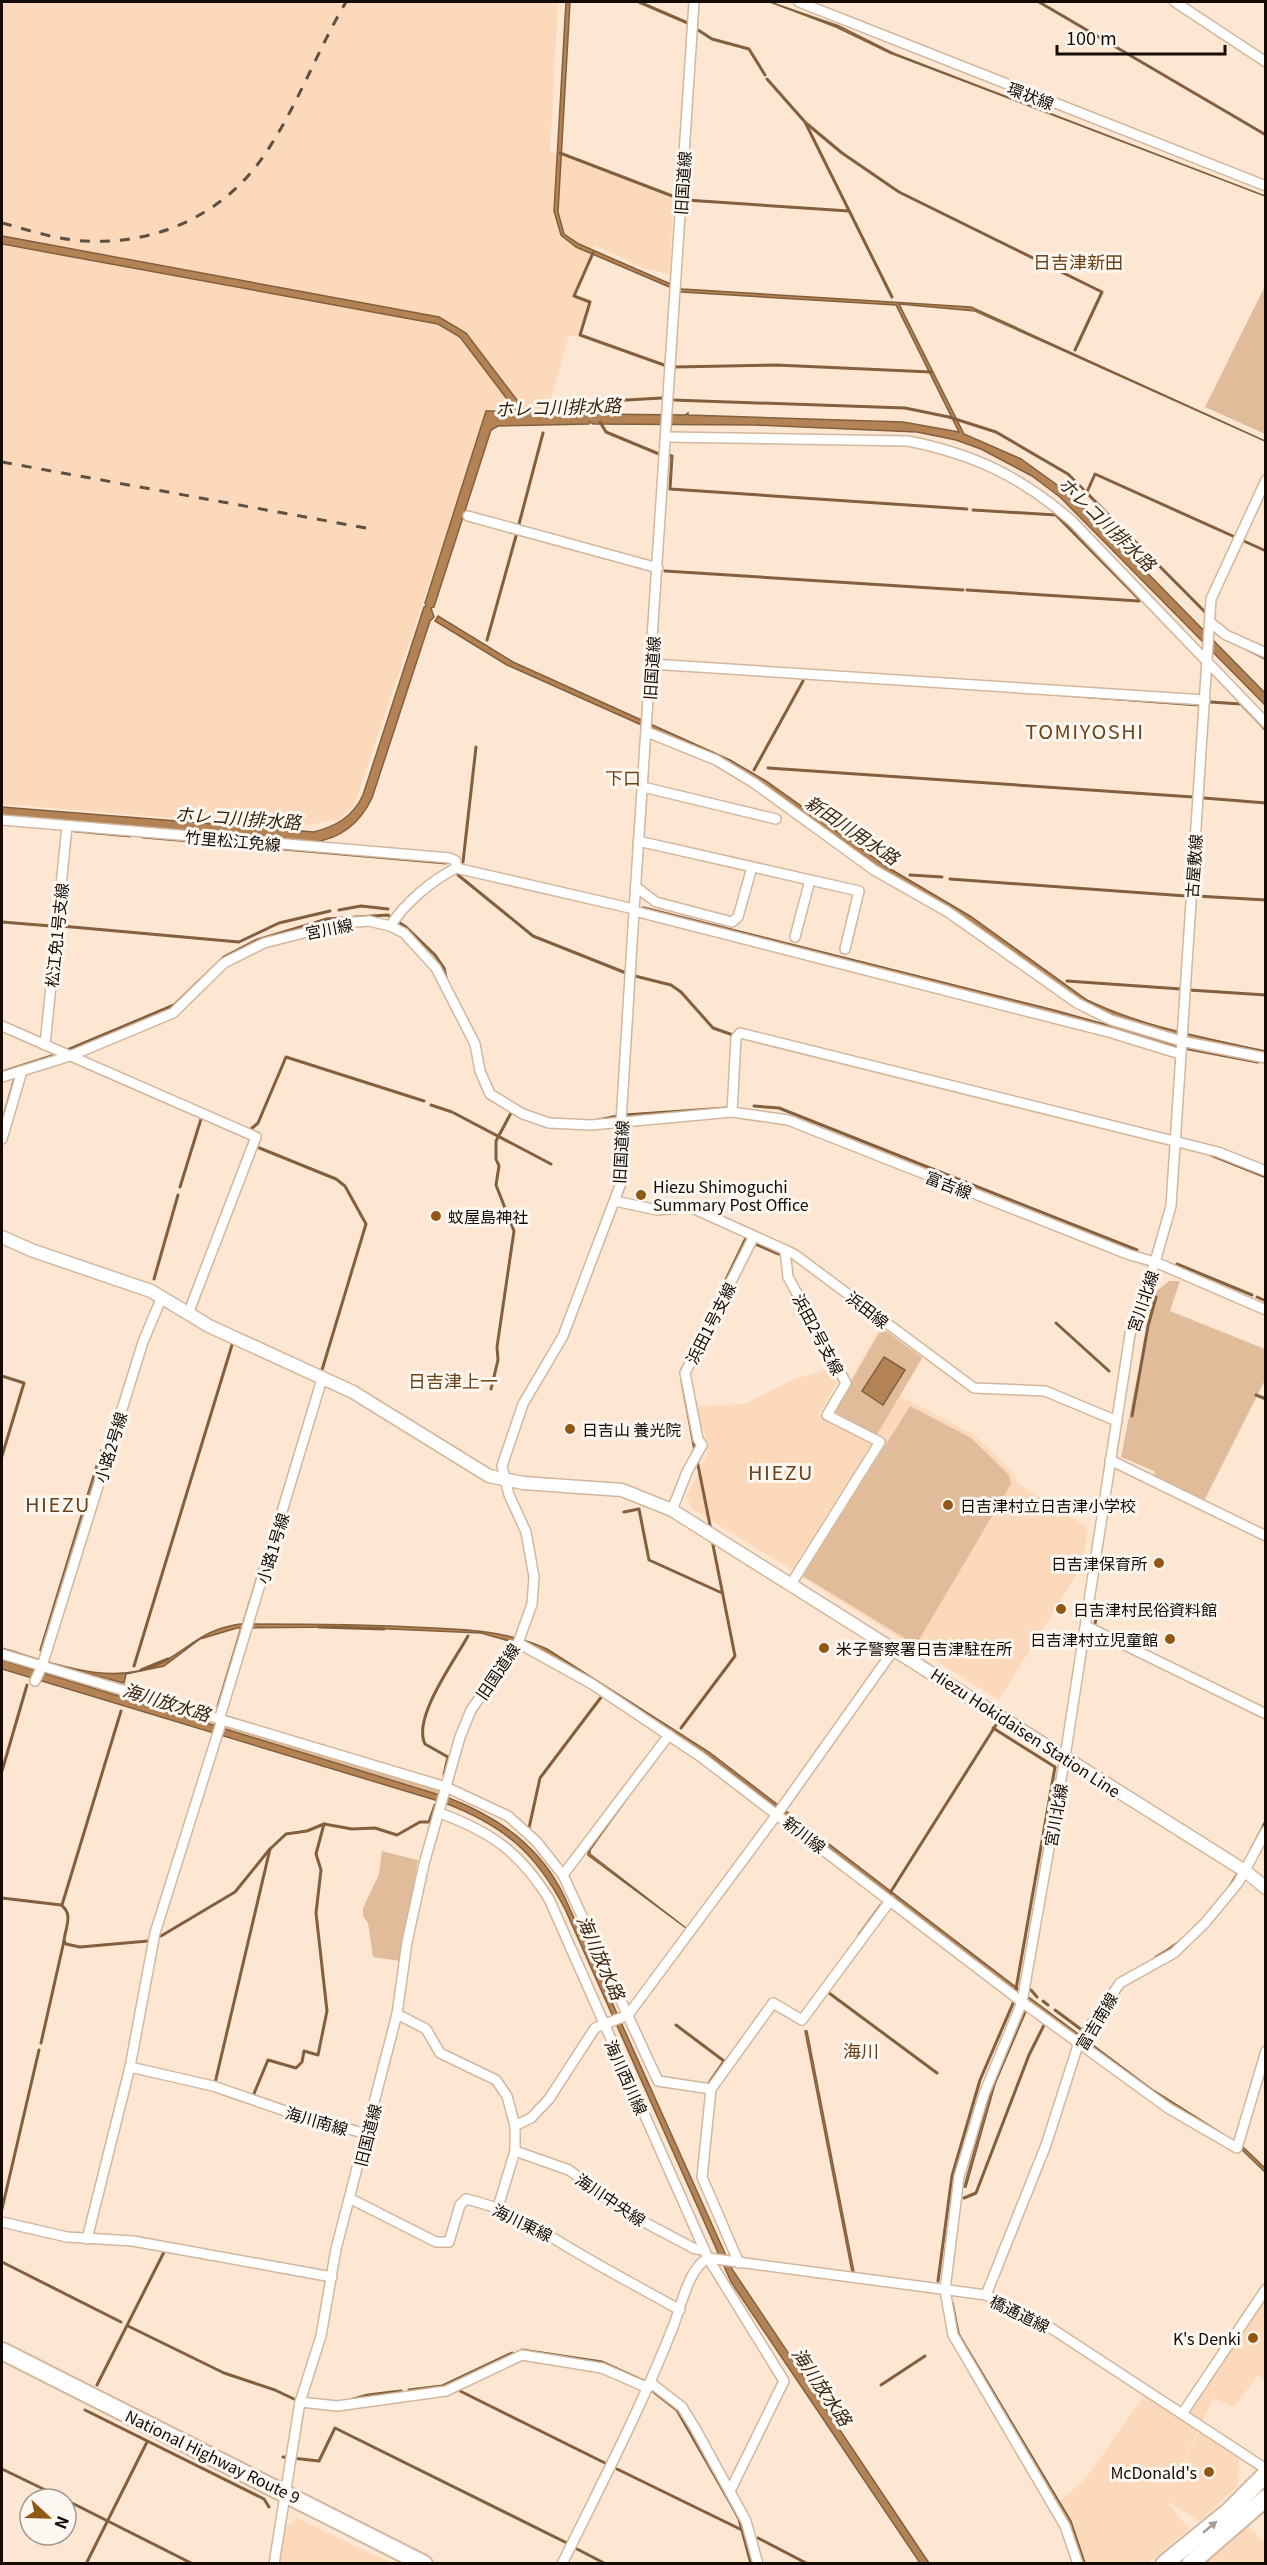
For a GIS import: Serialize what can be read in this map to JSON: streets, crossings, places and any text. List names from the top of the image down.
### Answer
{
  "streets": {
    "highway": ["National Highway Route 9"],
    "main road": ["Hiezu Hokidaisen Station Line"],
    "street": [
      "環状線",
      "旧国道線",
      "竹里松江免線",
      "古屋敷線",
      "宮川線",
      "松江免1号支線",
      "富吉線",
      "宮川北線",
      "浜田線",
      "浜田1号支線",
      "浜田2号支線",
      "小路2号線",
      "小路1号線",
      "新川線",
      "富吉南線",
      "海川西川線",
      "海川南線",
      "海川中央線",
      "海川東線",
      "橋通道線"
    ]
  },
  "crossings": [
    ["旧国道線", "宮川線"],
    ["旧国道線", "富吉線"],
    ["旧国道線", "浜田線"],
    ["旧国道線", "Hiezu Hokidaisen Station Line"],
    ["旧国道線", "新川線"],
    ["旧国道線", "海川西川線"],
    ["旧国道線", "海川南線"],
    ["旧国道線", "海川東線"],
    ["旧国道線", "National Highway Route 9"],
    ["竹里松江免線", "松江免1号支線"],
    ["古屋敷線", "富吉線"],
    ["古屋敷線", "宮川北線"],
    ["宮川線", "富吉線"],
    ["富吉線", "宮川北線"],
    ["宮川北線", "浜田線"],
    ["宮川北線", "Hiezu Hokidaisen Station Line"],
    ["宮川北線", "新川線"],
    ["宮川北線", "橋通道線"],
    ["浜田線", "浜田1号支線"],
    ["浜田線", "浜田2号支線"],
    ["浜田1号支線", "Hiezu Hokidaisen Station Line"],
    ["浜田2号支線", "Hiezu Hokidaisen Station Line"],
    ["小路2号線", "Hiezu Hokidaisen Station Line"],
    ["小路1号線", "Hiezu Hokidaisen Station Line"],
    ["小路1号線", "海川南線"],
    ["Hiezu Hokidaisen Station Line", "富吉南線"],
    ["新川線", "富吉南線"],
    ["富吉南線", "橋通道線"],
    ["海川西川線", "海川中央線"],
    ["海川中央線", "橋通道線"]
  ],
  "districts": [
    "日吉津新田",
    "TOMIYOSHI",
    "下口",
    "日吉津上一",
    "HIEZU",
    "HIEZU",
    "海川"
  ],
  "water": ["ホレコ川排水路", "新田川用水路", "海川放水路"],
  "places": [
    "Hiezu Shimoguchi Summary Post Office",
    "蚊屋島神社",
    "日吉山 養光院",
    "日吉津村立日吉津小学校",
    "日吉津保育所",
    "日吉津村民俗資料館",
    "日吉津村立児童館",
    "米子警察署日吉津駐在所",
    "K's Denki",
    "McDonald's"
  ],
  "scale_bar": "100 m",
  "north": "right"
}
